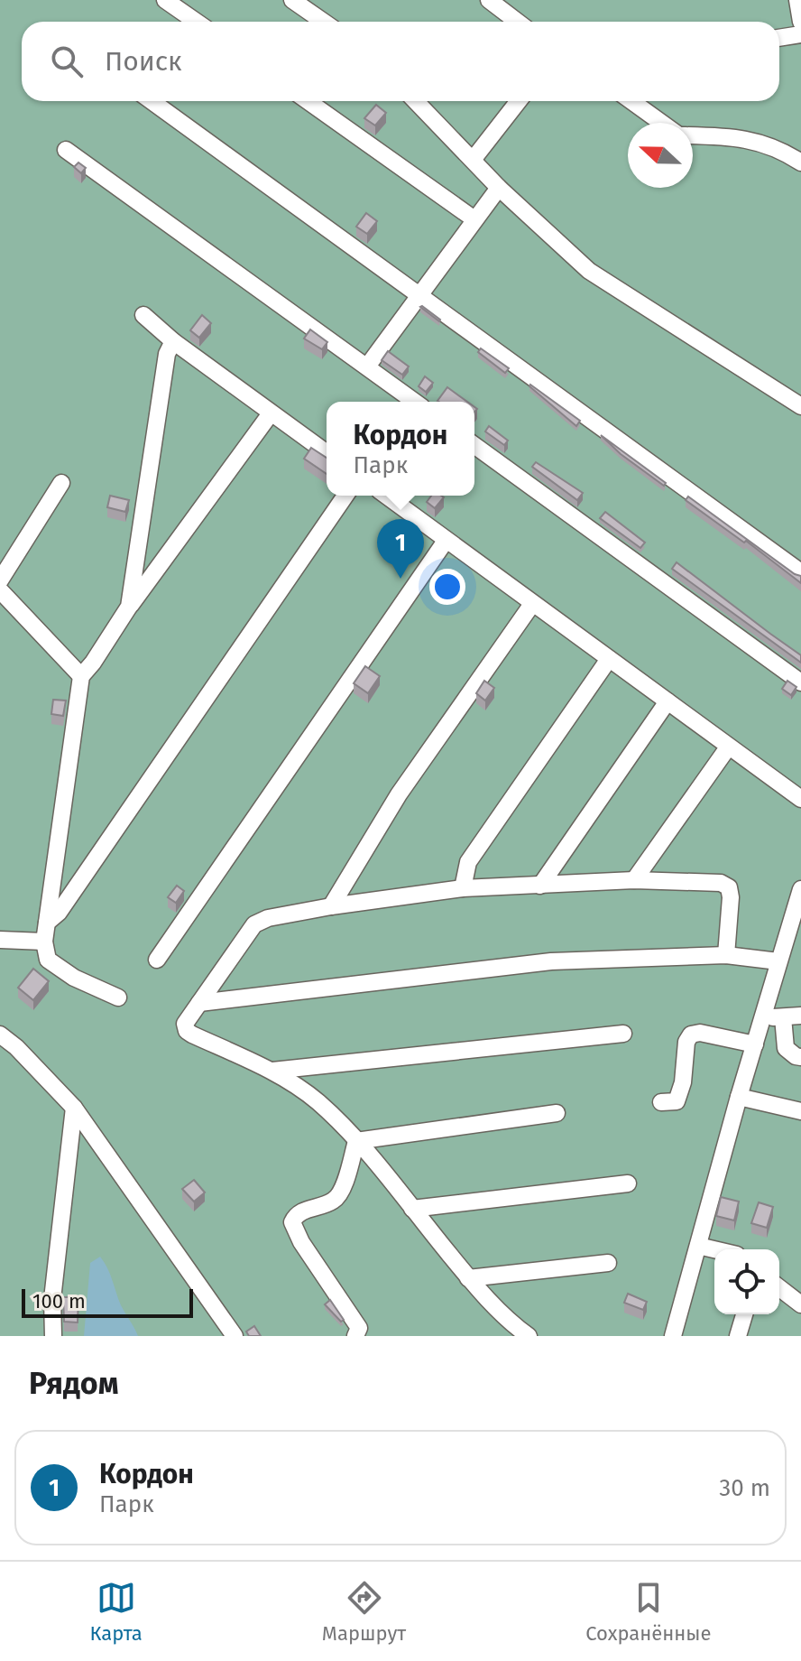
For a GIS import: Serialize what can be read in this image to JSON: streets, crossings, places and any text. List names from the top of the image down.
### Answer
{
  "scale_bar": "100 m",
  "north": "left",
  "page": {
    "search": "Поиск",
    "popup": ["Кордон", "Парк"],
    "pins": "1",
    "scale": "100 m",
    "heading": "Рядом",
    "list": [
      {
        "mark": "1",
        "name": "Кордон",
        "note": "Парк",
        "value": "30 m"
      }
    ],
    "nav": ["Карта", "Маршрут", "Сохранённые"]
  }
}
